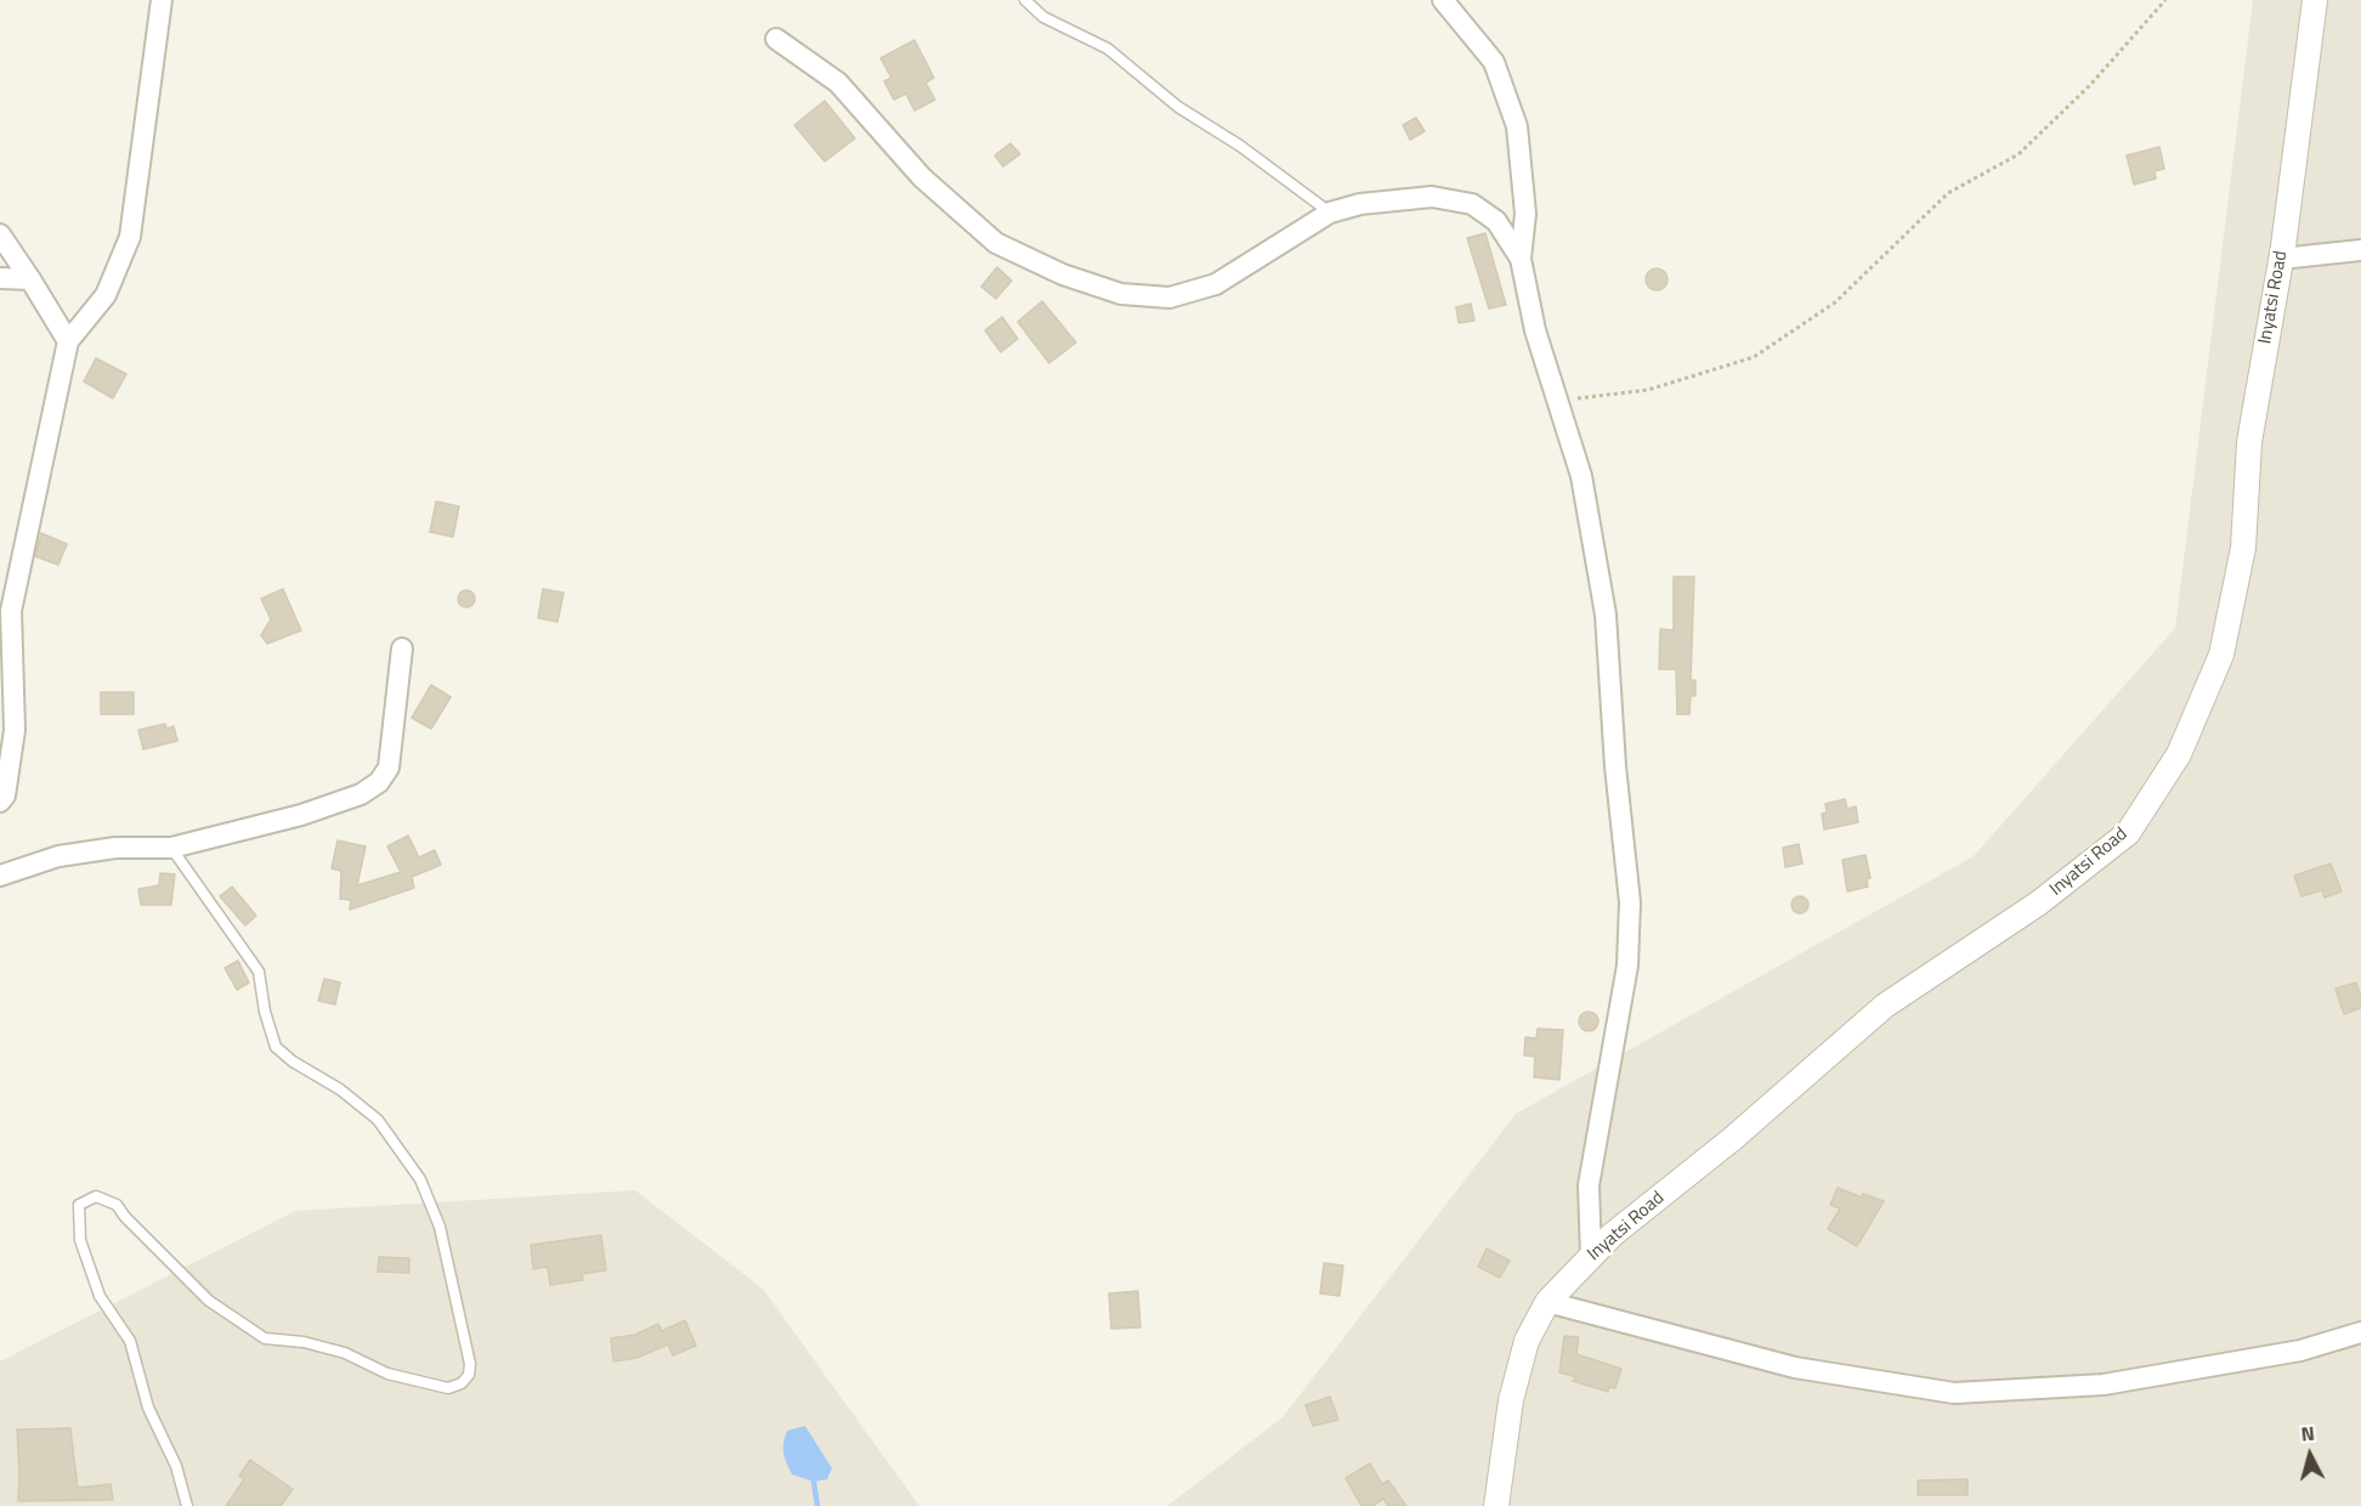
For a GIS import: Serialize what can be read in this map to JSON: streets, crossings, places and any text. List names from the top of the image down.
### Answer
{
  "streets": {
    "street": ["Inyatsi Road"]
  },
  "north": "top"
}
